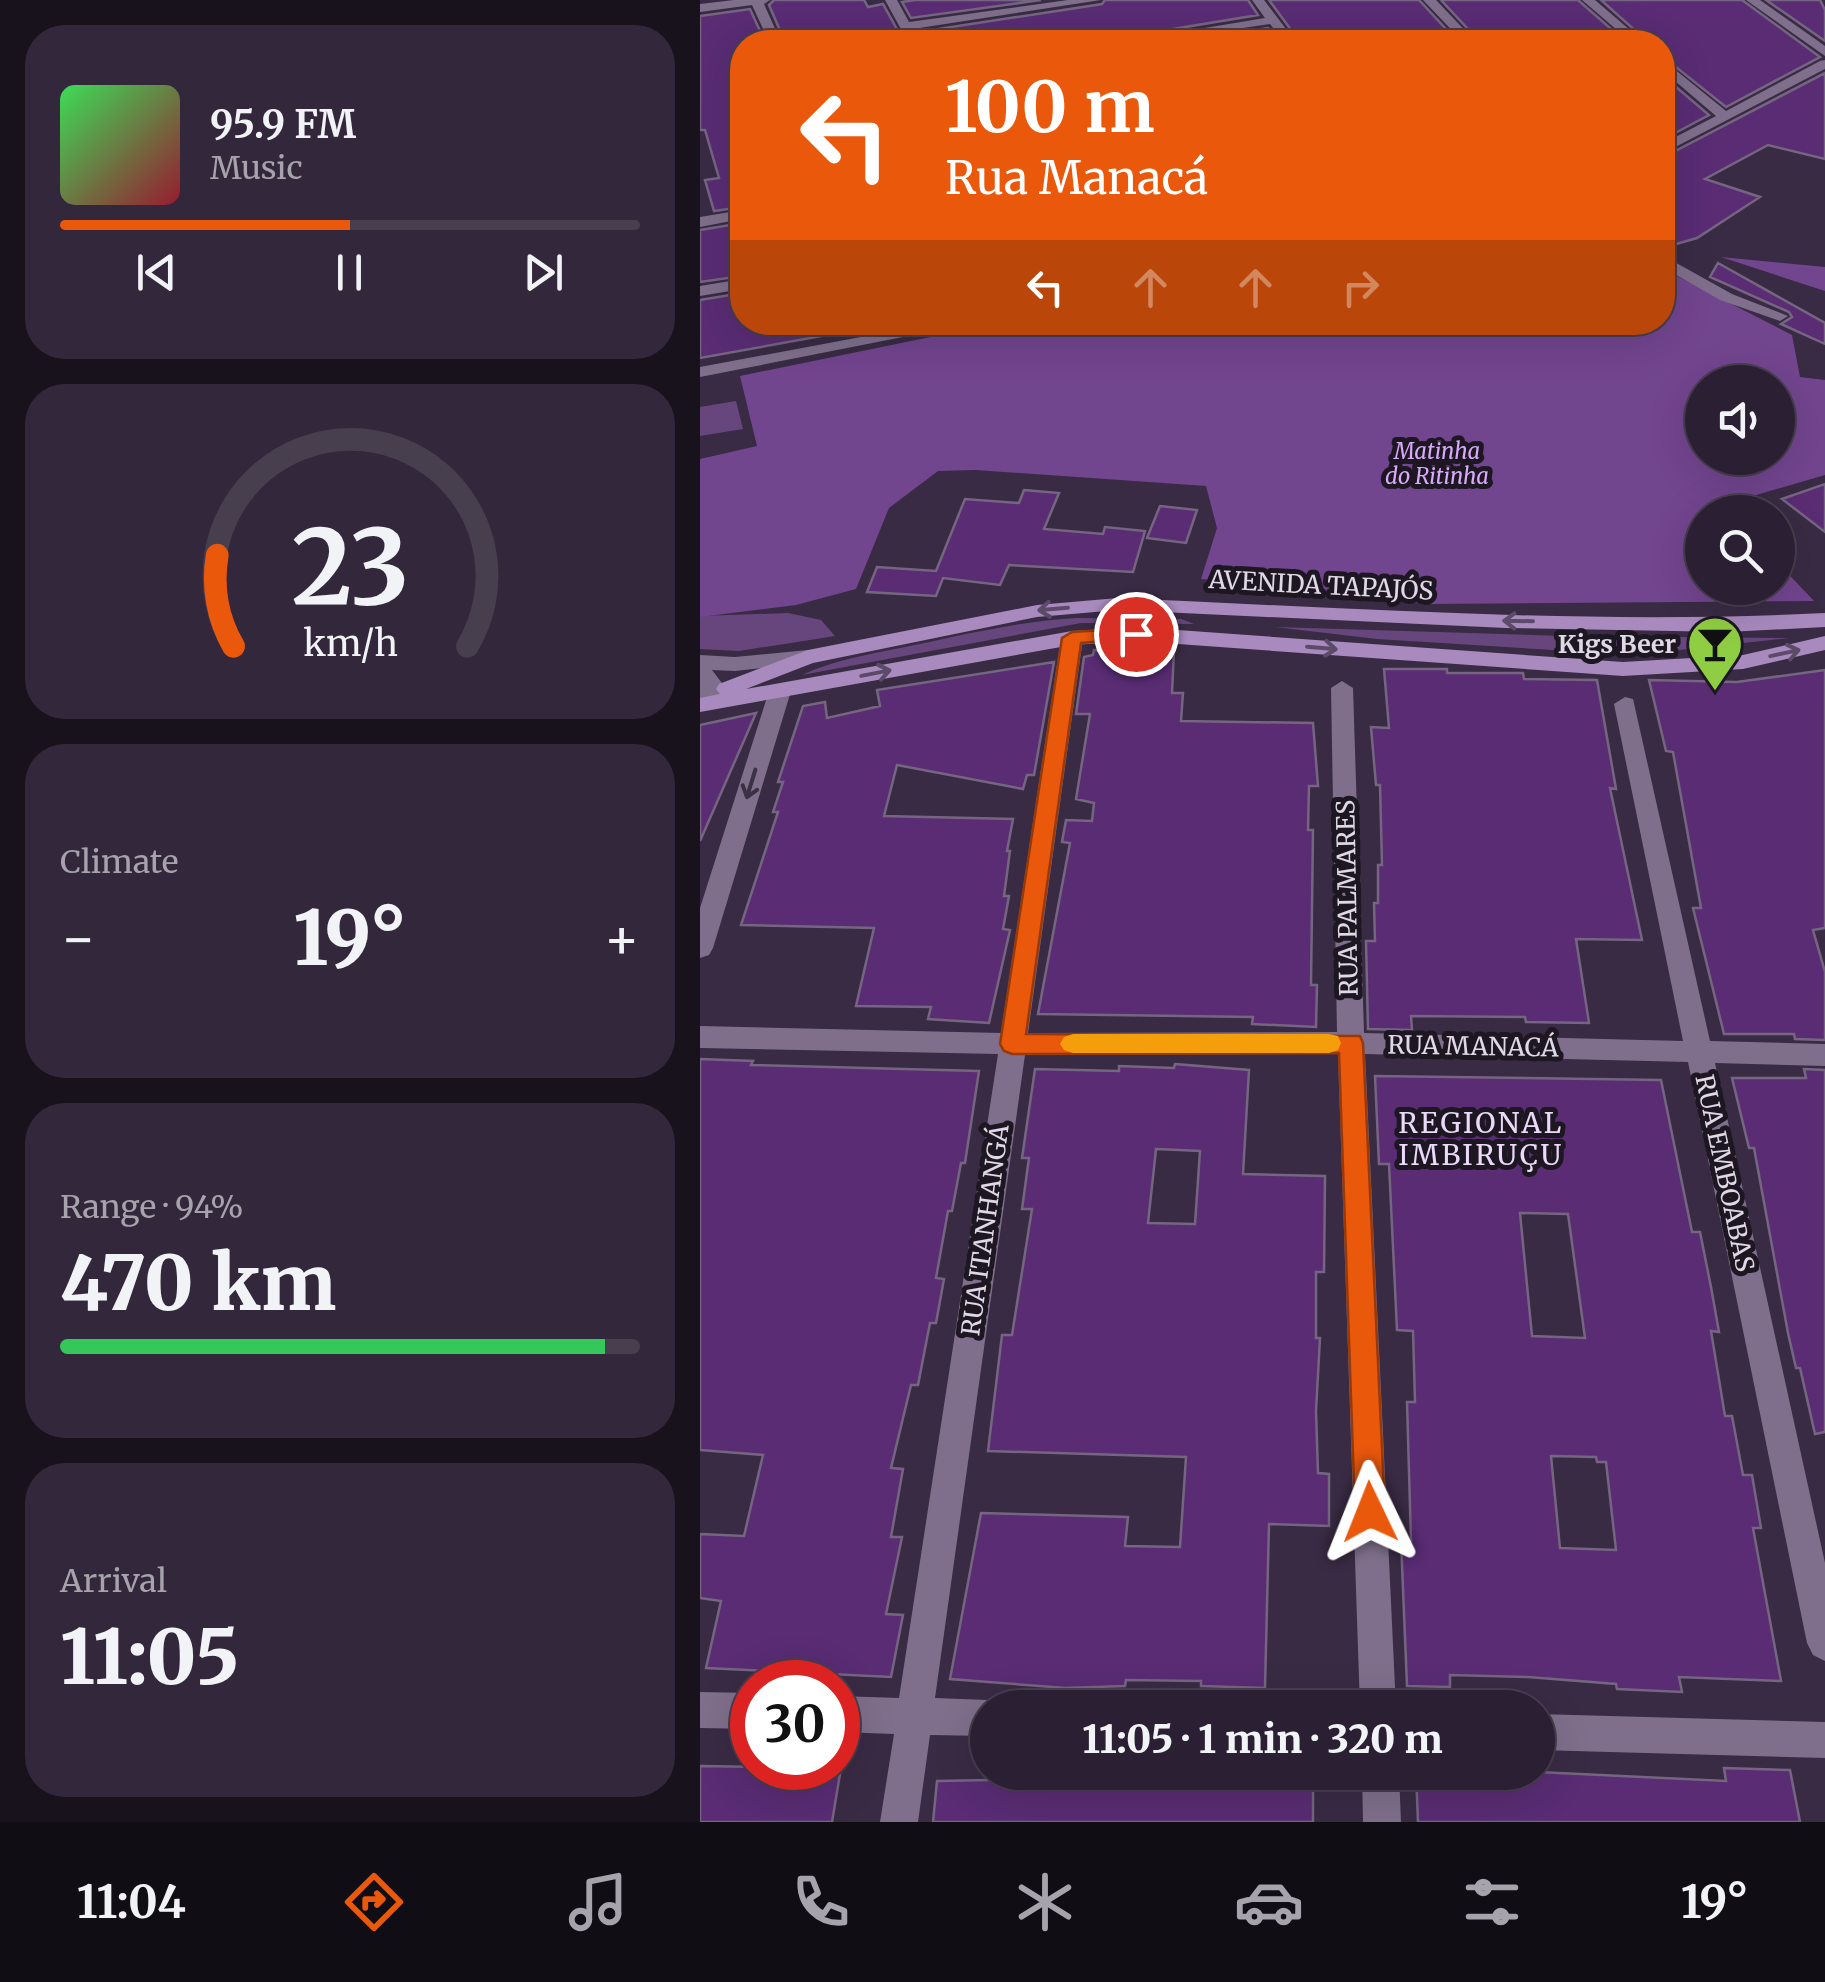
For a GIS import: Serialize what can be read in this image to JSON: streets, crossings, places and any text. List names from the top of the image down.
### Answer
{
  "streets": {
    "main road": ["AVENIDA TAPAJÓS"],
    "street": [
      "RUA PALMARES",
      "RUA MANACÁ",
      "RUA EMBOABAS",
      "RUA ITANHANGÁ"
    ]
  },
  "crossings": [
    ["RUA PALMARES", "RUA MANACÁ"],
    ["RUA MANACÁ", "RUA EMBOABAS"],
    ["RUA MANACÁ", "RUA ITANHANGÁ"]
  ],
  "districts": ["REGIONAL IMBIRUÇU"],
  "parks": ["Matinha do Ritinha"],
  "places": {
    "bar": ["Kigs Beer"]
  },
  "page": {
    "turn": ["100 m", "Rua Manacá"],
    "song": ["95.9 FM", "Music"],
    "tile": [
      "Climate",
      ["Range · 94%", "470 km"],
      ["Arrival", "11:05"]
    ],
    "heat": ["−", "19°", "+"],
    "limit": "30",
    "trip": "11:05 · 1 min · 320 m",
    "tabs": ["11:04", "19°"],
    "gauge": ["23", "km/h"]
  }
}
